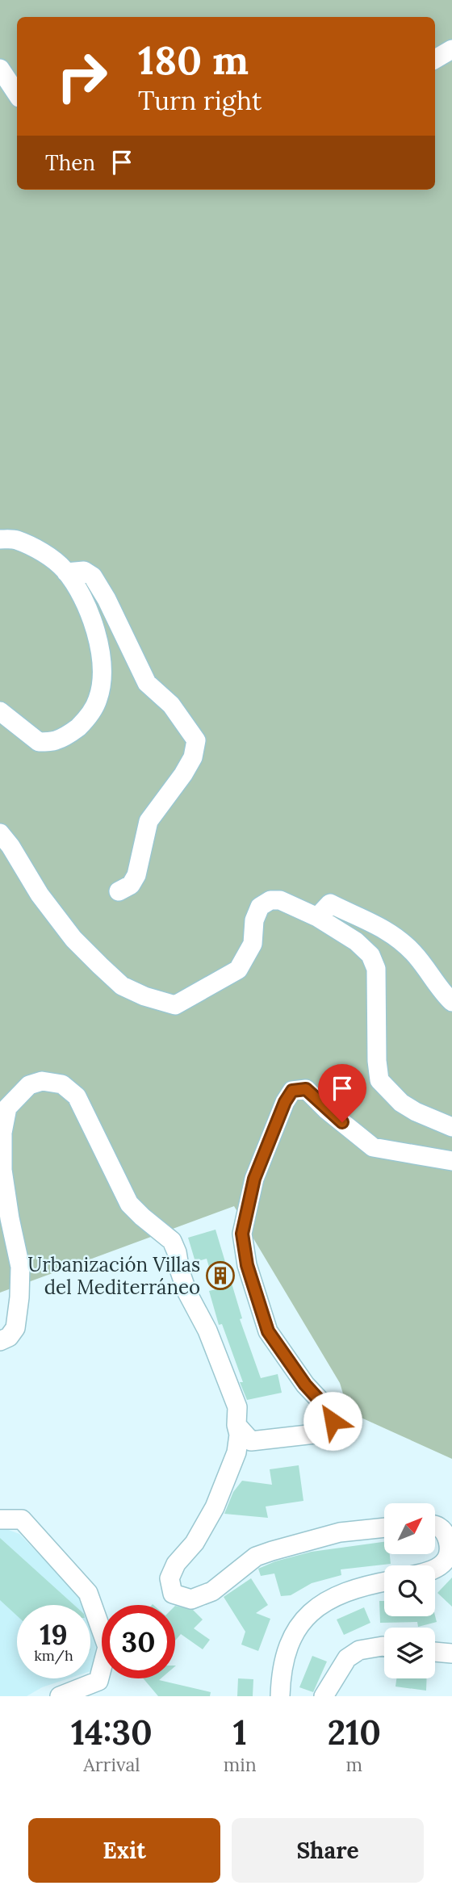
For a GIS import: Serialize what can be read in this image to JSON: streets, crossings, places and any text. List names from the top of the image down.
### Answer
{
  "places": {
    "building": ["Urbanización Villas del Mediterráneo"]
  },
  "north": "top right",
  "page": {
    "turn": ["180 m", "Turn right"],
    "then": "Then",
    "speed": "19 km/h",
    "limit": "30",
    "eta": [
      "14:30",
      "Arrival",
      "1",
      "min",
      "210",
      "m"
    ],
    "buttons": ["Exit", "Share"]
  }
}
